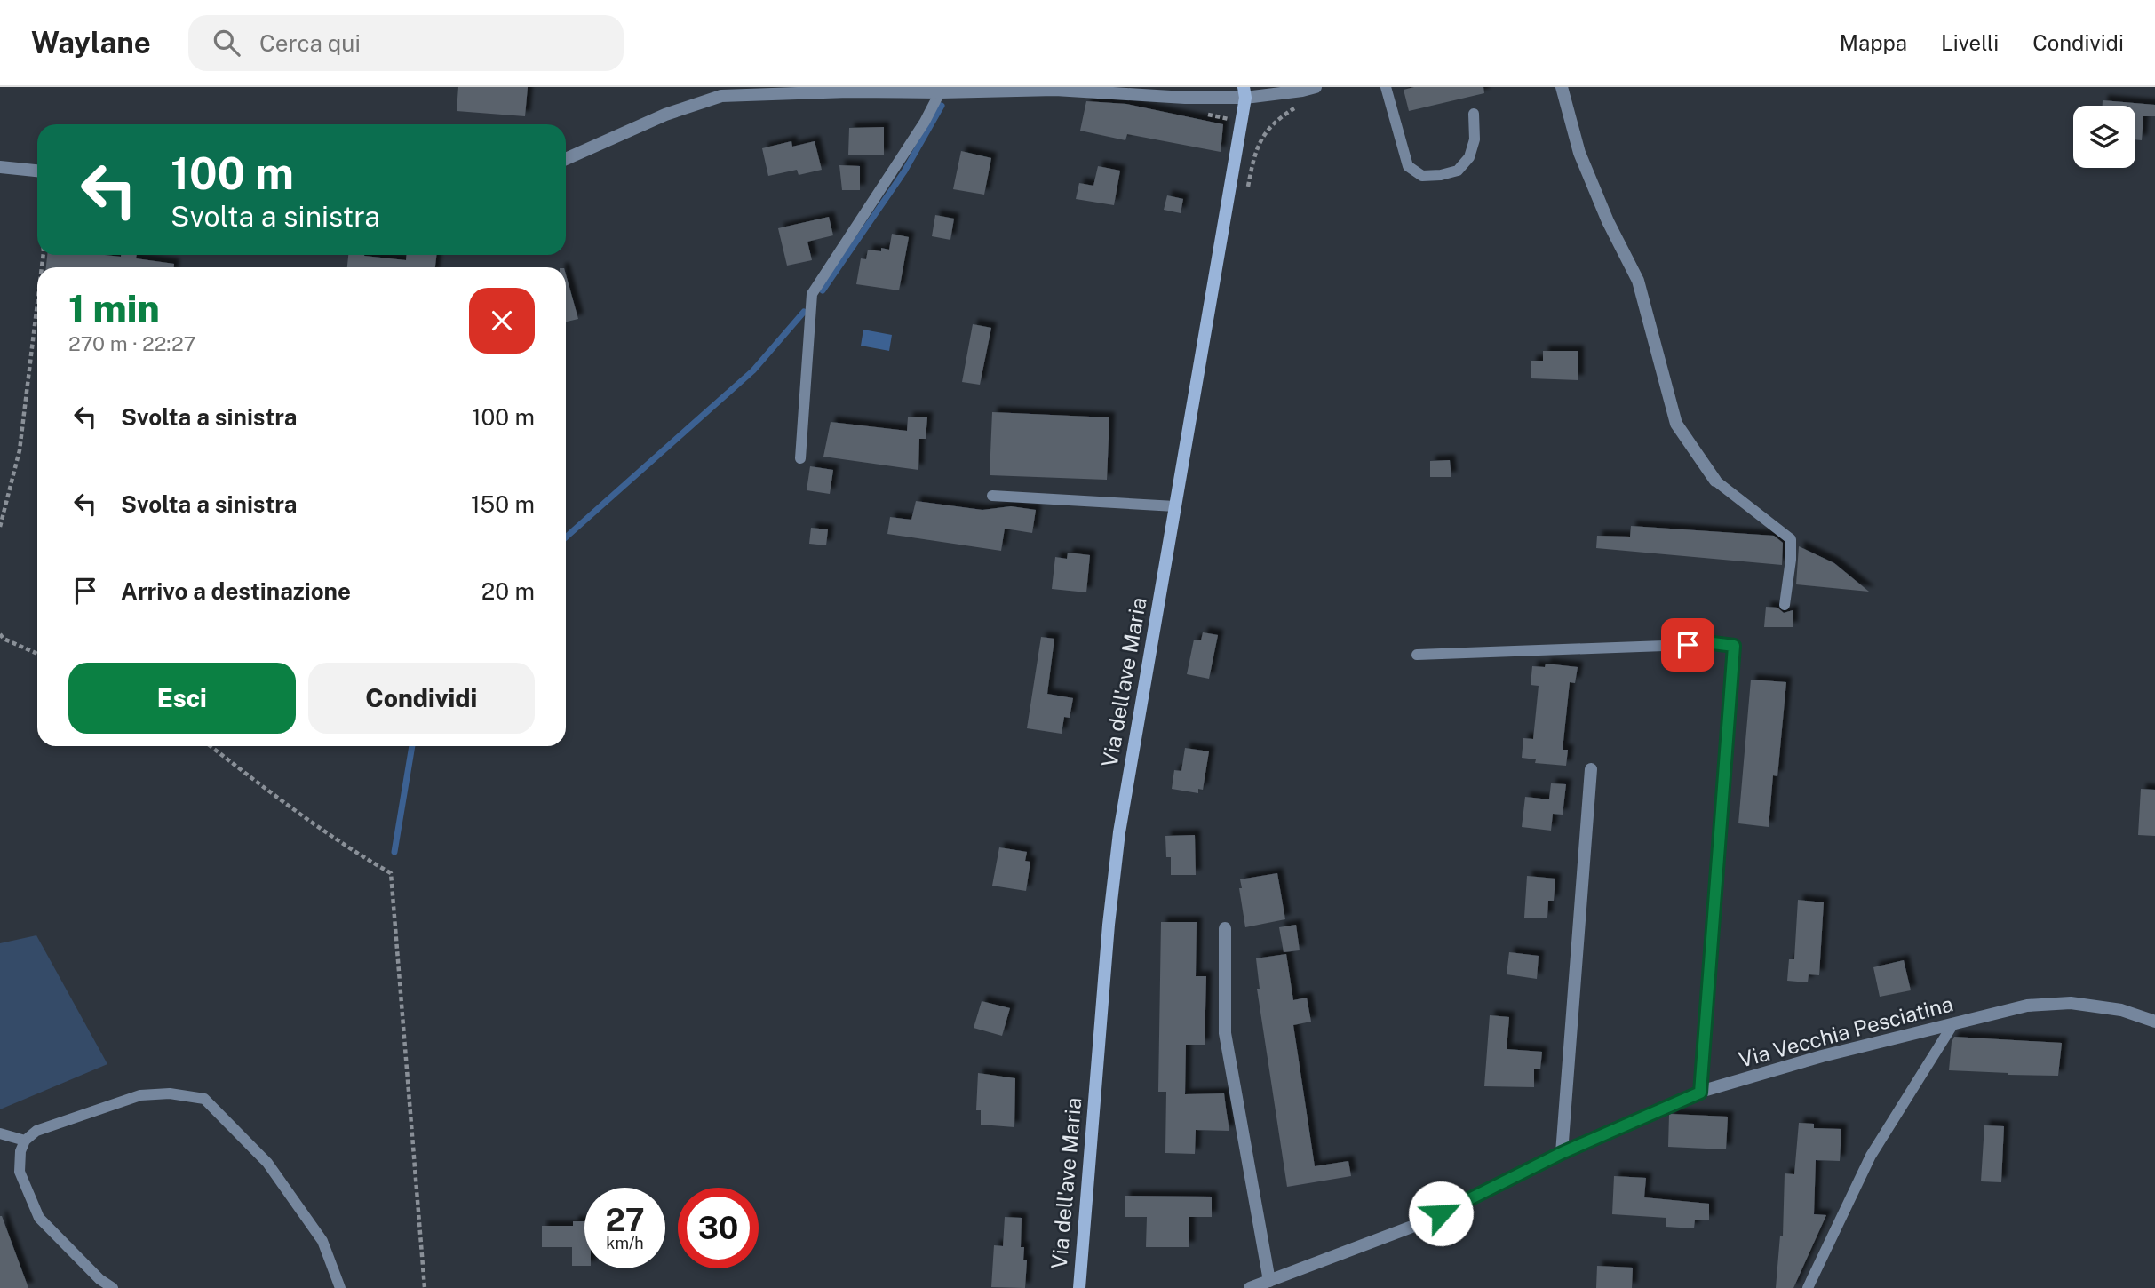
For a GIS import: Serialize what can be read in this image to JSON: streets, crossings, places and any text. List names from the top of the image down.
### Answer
{
  "streets": {
    "street": ["Via dell'ave Maria", "Via Vecchia Pesciatina"]
  },
  "page": {
    "header": "Waylane",
    "search": "Cerca qui",
    "nav": ["Mappa", "Livelli", "Condividi"],
    "turn": ["100 m", "Svolta a sinistra"],
    "heading": ["1 min", "270 m · 22:27"],
    "list": [
      {
        "name": "Svolta a sinistra",
        "value": "100 m"
      },
      {
        "name": "Svolta a sinistra",
        "value": "150 m"
      },
      {
        "name": "Arrivo a destinazione",
        "value": "20 m"
      }
    ],
    "buttons": ["Esci", "Condividi"],
    "speed": "27 km/h",
    "limit": "30"
  }
}
